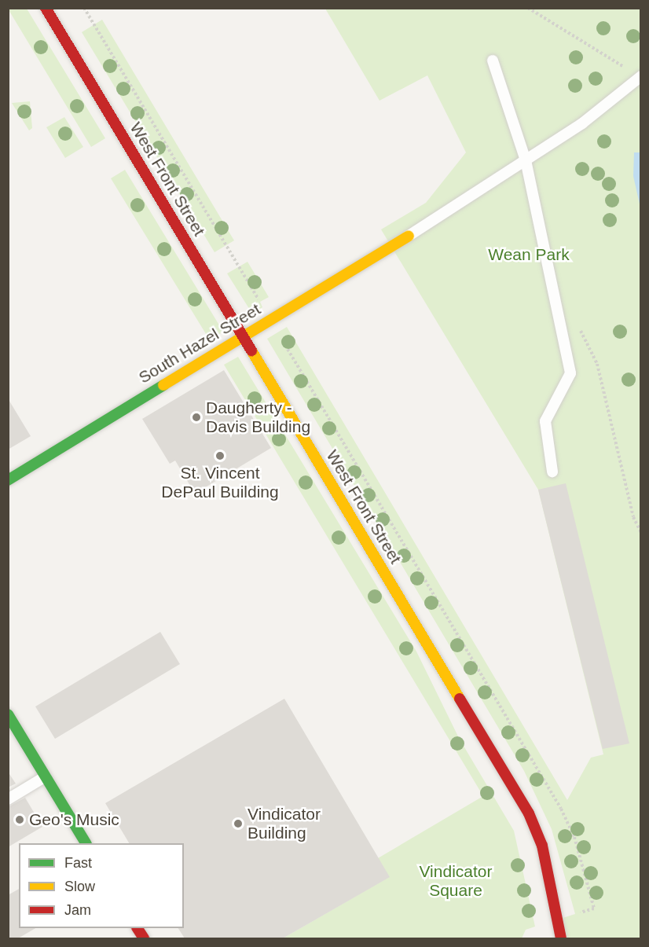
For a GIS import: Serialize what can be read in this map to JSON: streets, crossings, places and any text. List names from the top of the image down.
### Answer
{
  "streets": {
    "street": ["West Front Street", "South Hazel Street"]
  },
  "crossings": [
    ["West Front Street", "South Hazel Street"]
  ],
  "parks": ["Wean Park", "Vindicator Square"],
  "places": [
    "Daugherty - Davis Building",
    "St. Vincent DePaul Building",
    "Geo's Music",
    "Vindicator Building"
  ],
  "legend": ["Fast", "Slow", "Jam"]
}
